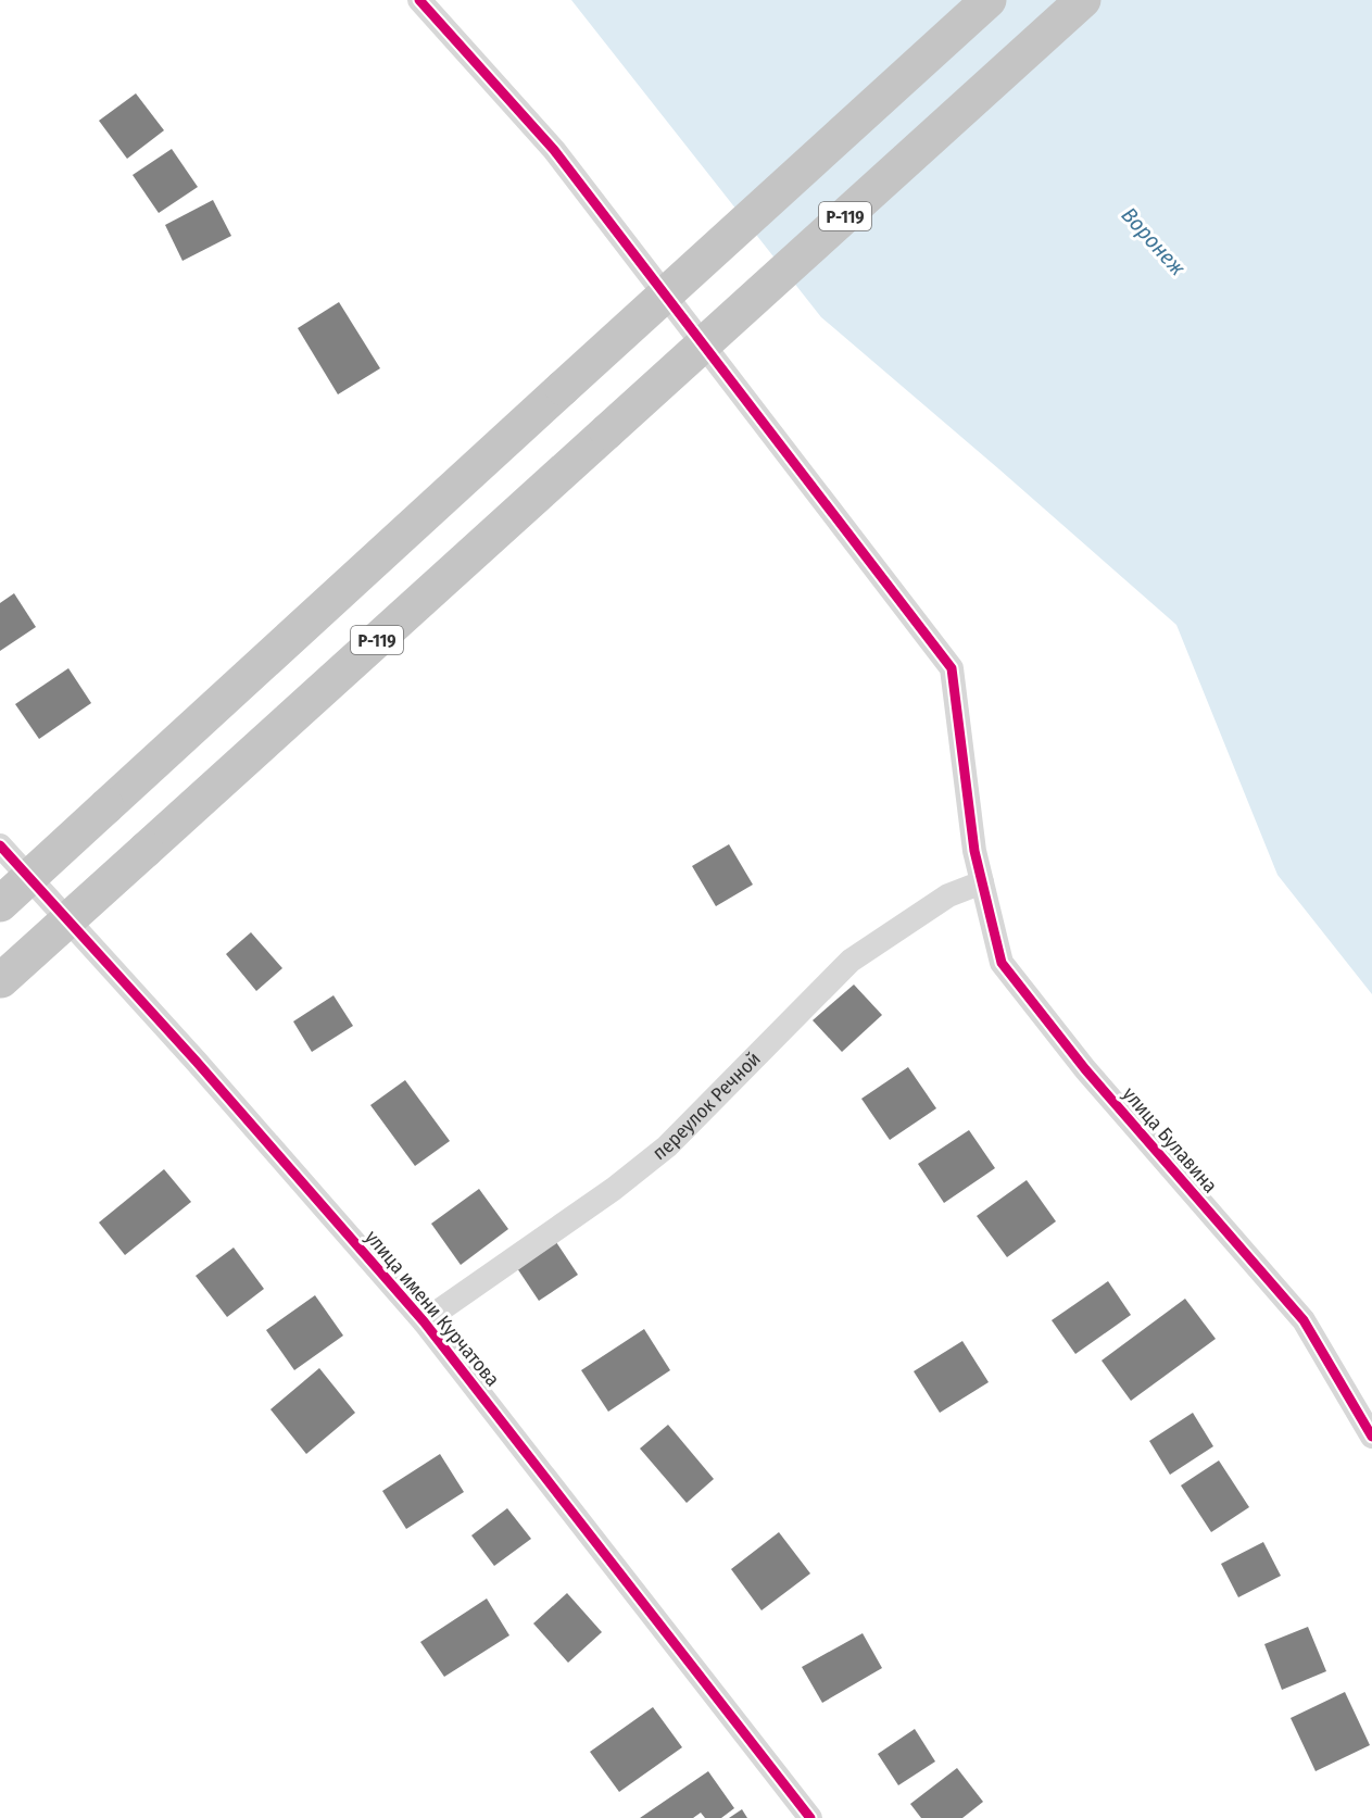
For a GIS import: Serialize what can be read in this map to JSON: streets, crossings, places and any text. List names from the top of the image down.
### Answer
{
  "streets": {
    "highway": ["Р-119"],
    "street": ["переулок Речной", "улица Булавина", "улица имени Курчатова"]
  },
  "crossings": [
    ["переулок Речной", "улица Булавина"],
    ["переулок Речной", "улица имени Курчатова"]
  ],
  "water": ["Воронеж"]
}
